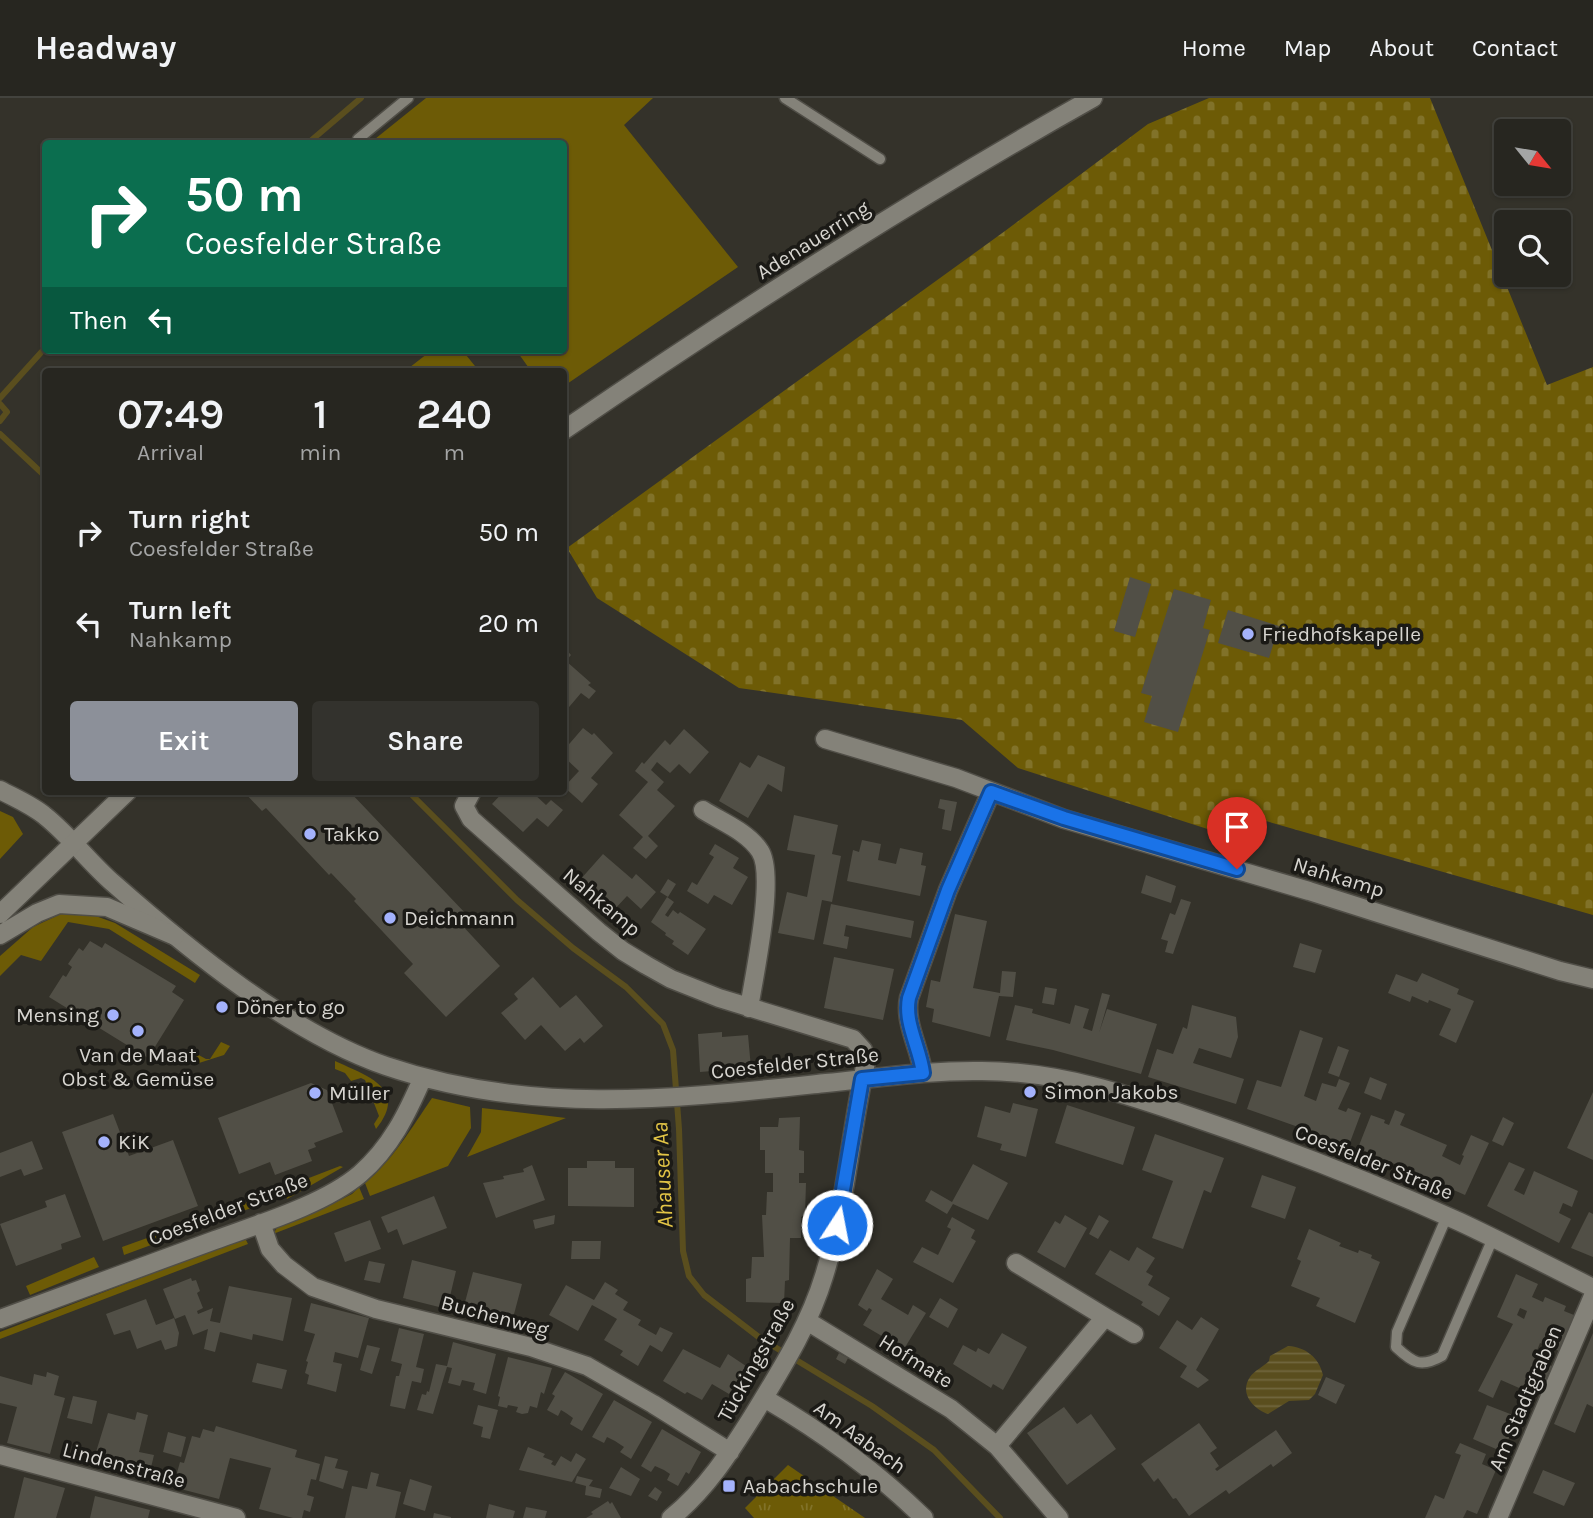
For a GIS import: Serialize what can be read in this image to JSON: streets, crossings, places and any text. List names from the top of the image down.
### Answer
{
  "streets": {
    "street": [
      "Adenauerring",
      "Nahkamp",
      "Coesfelder Straße",
      "Buchenweg",
      "Tückingstraße",
      "Hofmate",
      "Am Stadtgraben",
      "Am Aabach",
      "Lindenstraße"
    ]
  },
  "crossings": [
    ["Nahkamp", "Coesfelder Straße"],
    ["Nahkamp", "Tückingstraße"],
    ["Coesfelder Straße", "Buchenweg"],
    ["Coesfelder Straße", "Tückingstraße"],
    ["Buchenweg", "Tückingstraße"],
    ["Tückingstraße", "Hofmate"],
    ["Tückingstraße", "Am Aabach"]
  ],
  "water": ["Ahauser Aa"],
  "places": {
    "other": [
      "Friedhofskapelle",
      "Takko",
      "Deichmann",
      "Döner to go",
      "Mensing",
      "Van de Maat Obst & Gemüse",
      "Simon Jakobs",
      "Müller",
      "KiK"
    ],
    "transit": ["Aabachschule"]
  },
  "north": "bottom right",
  "page": {
    "header": "Headway",
    "nav": [
      "Home",
      "Map",
      "About",
      "Contact"
    ],
    "turn": ["50 m", "Coesfelder Straße"],
    "then": "Then",
    "eta": [
      "07:49",
      "Arrival",
      "1",
      "min",
      "240",
      "m"
    ],
    "list": [
      {
        "name": "Turn right",
        "note": "Coesfelder Straße",
        "value": "50 m"
      },
      {
        "name": "Turn left",
        "note": "Nahkamp",
        "value": "20 m"
      }
    ],
    "buttons": ["Exit", "Share"]
  }
}
